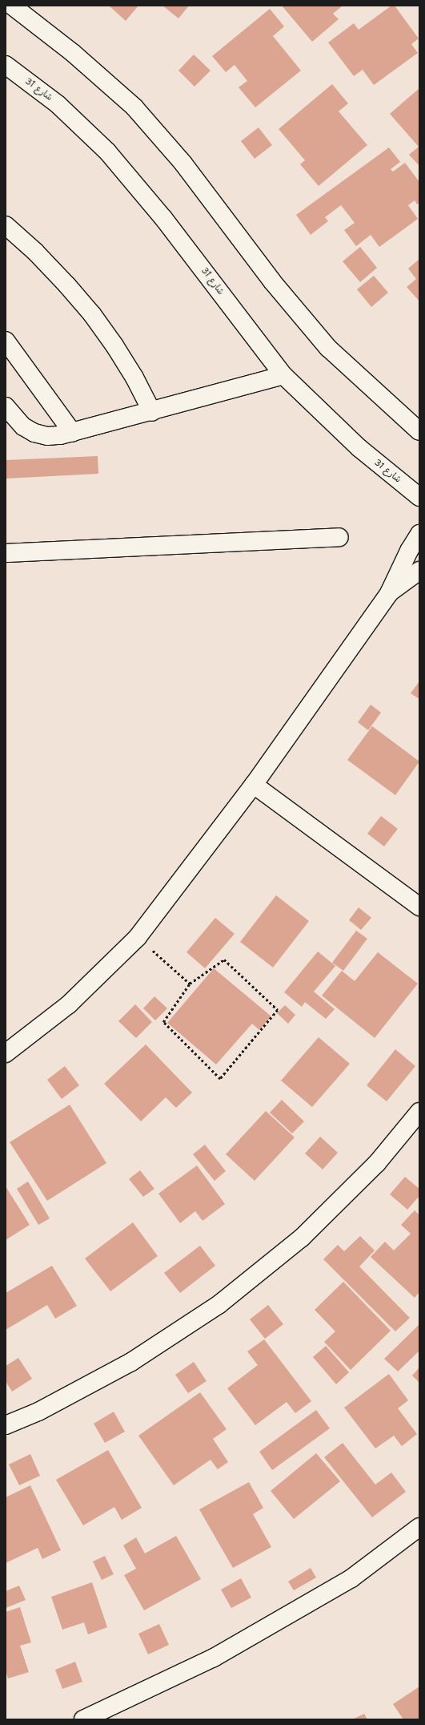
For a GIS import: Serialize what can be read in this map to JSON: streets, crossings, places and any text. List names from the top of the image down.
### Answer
{
  "streets": {
    "street": ["شارع 31"]
  }
}
